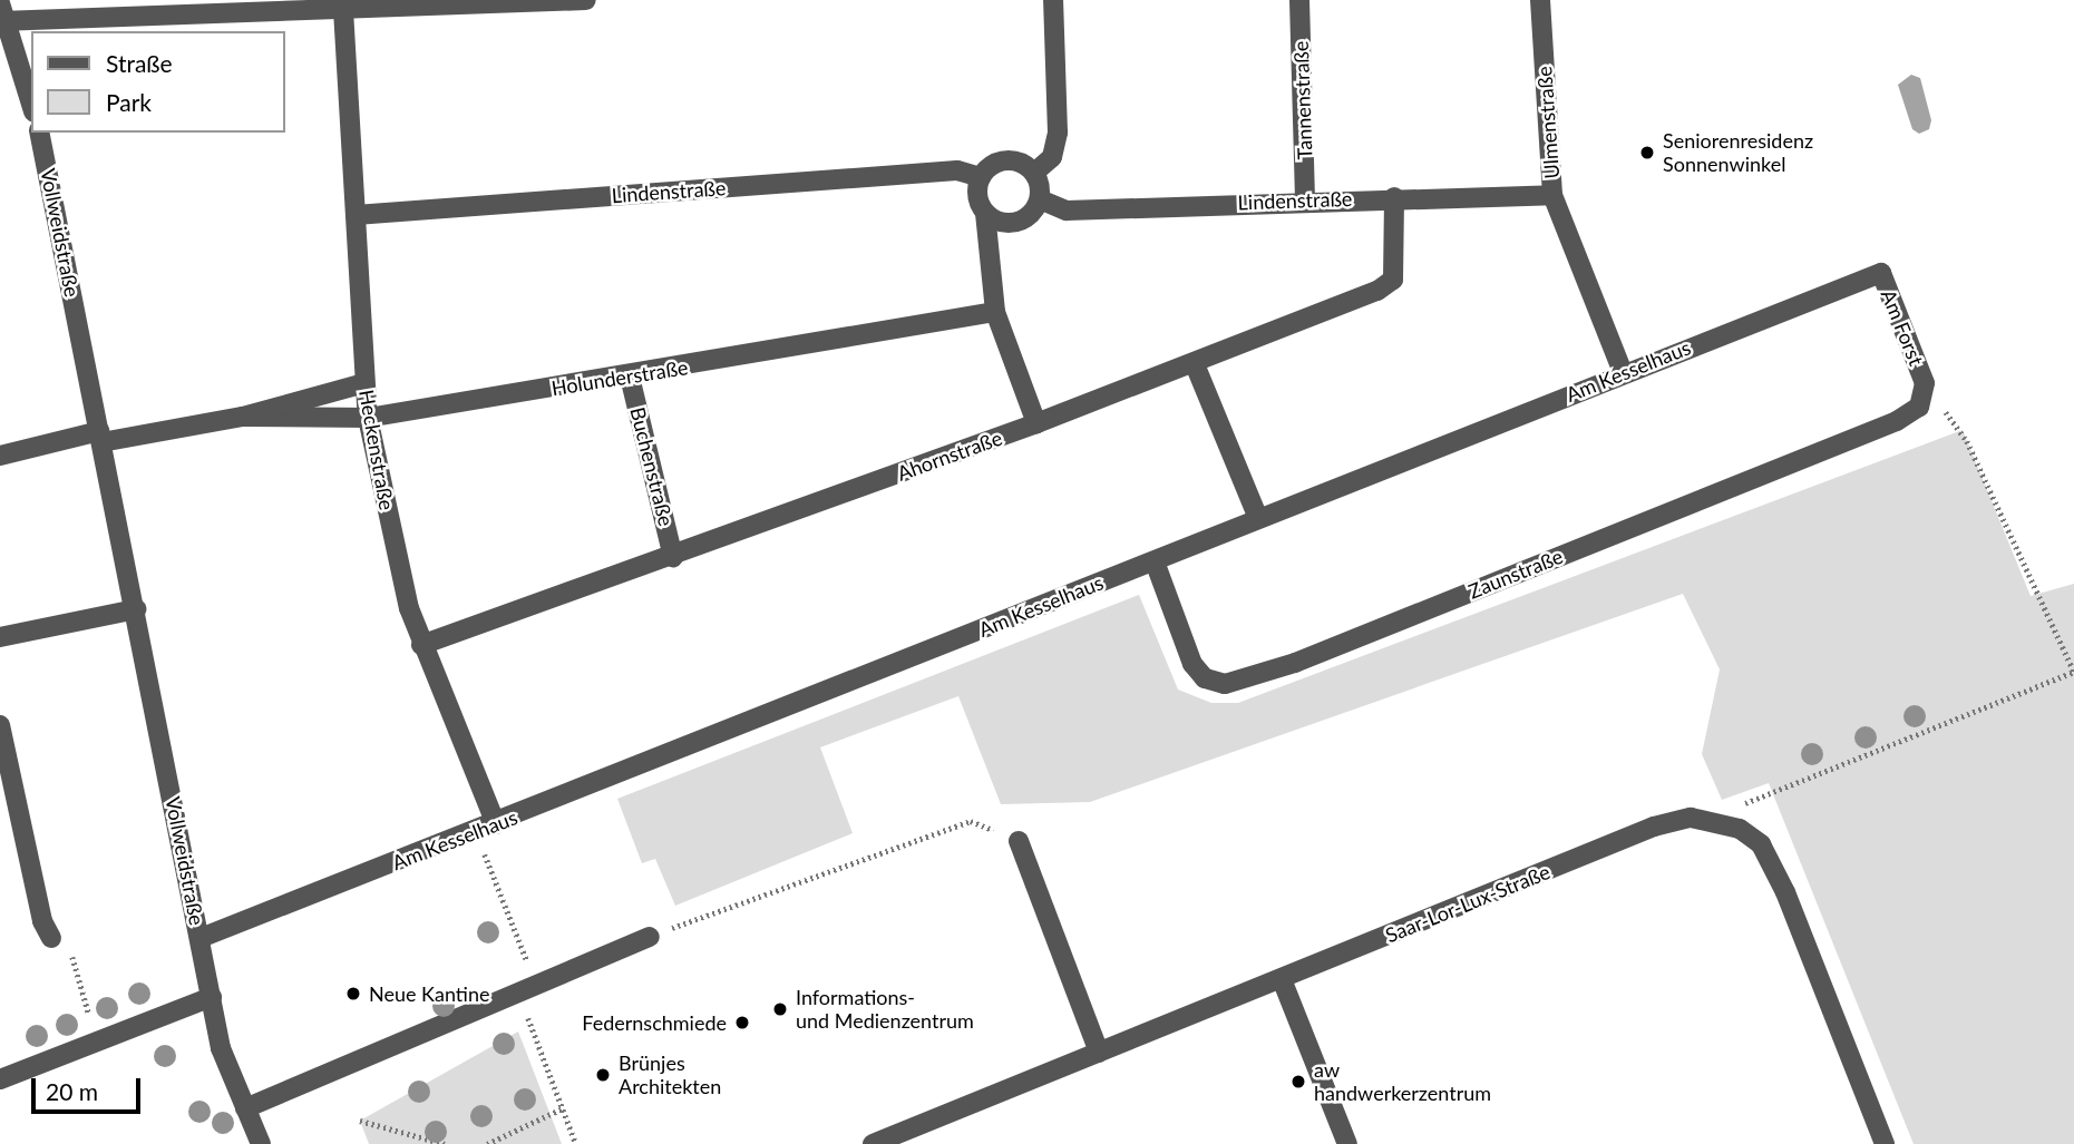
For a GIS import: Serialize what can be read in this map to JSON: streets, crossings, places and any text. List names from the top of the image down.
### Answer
{
  "streets": {
    "street": [
      "Tannenstraße",
      "Ulmenstraße",
      "Lindenstraße",
      "Vollweidstraße",
      "Am Forst",
      "Am Kesselhaus",
      "Holunderstraße",
      "Heckenstraße",
      "Ahornstraße",
      "Buchenstraße",
      "Zaunstraße",
      "Saar-Lor-Lux-Straße"
    ]
  },
  "crossings": [
    ["Tannenstraße", "Lindenstraße"],
    ["Ulmenstraße", "Lindenstraße"],
    ["Ulmenstraße", "Am Kesselhaus"],
    ["Lindenstraße", "Heckenstraße"],
    ["Lindenstraße", "Ahornstraße"],
    ["Vollweidstraße", "Am Kesselhaus"],
    ["Vollweidstraße", "Holunderstraße"],
    ["Am Forst", "Am Kesselhaus"],
    ["Am Forst", "Zaunstraße"],
    ["Am Kesselhaus", "Heckenstraße"],
    ["Am Kesselhaus", "Zaunstraße"],
    ["Holunderstraße", "Heckenstraße"],
    ["Holunderstraße", "Buchenstraße"],
    ["Heckenstraße", "Ahornstraße"],
    ["Ahornstraße", "Buchenstraße"]
  ],
  "places": [
    "Seniorenresidenz Sonnenwinkel",
    "Neue Kantine",
    "Informations- und Medienzentrum",
    "Federnschmiede",
    "Brünjes Architekten",
    "aw handwerkerzentrum"
  ],
  "legend": ["Straße", "Park"],
  "scale_bar": "20 m"
}
